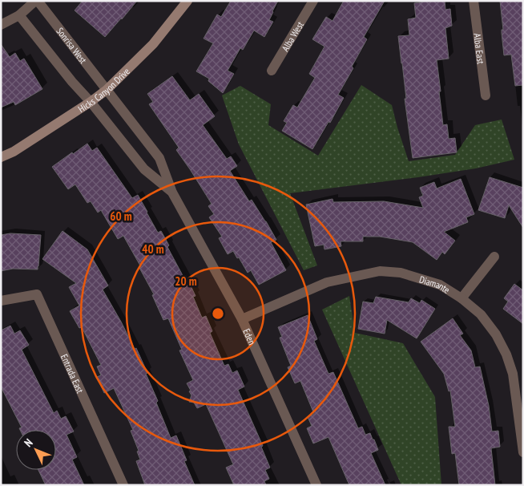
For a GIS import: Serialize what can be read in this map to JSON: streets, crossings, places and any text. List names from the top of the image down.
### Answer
{
  "streets": {
    "street": [
      "Alba West",
      "Sonrisa West",
      "Alba East",
      "Hicks Canyon Drive",
      "Diamante",
      "Eden",
      "Entrada East"
    ]
  },
  "crossings": [
    ["Sonrisa West", "Hicks Canyon Drive"],
    ["Sonrisa West", "Eden"],
    ["Hicks Canyon Drive", "Eden"],
    ["Diamante", "Eden"]
  ],
  "north": "top left",
  "rings": ["60 m", "40 m", "20 m"]
}
